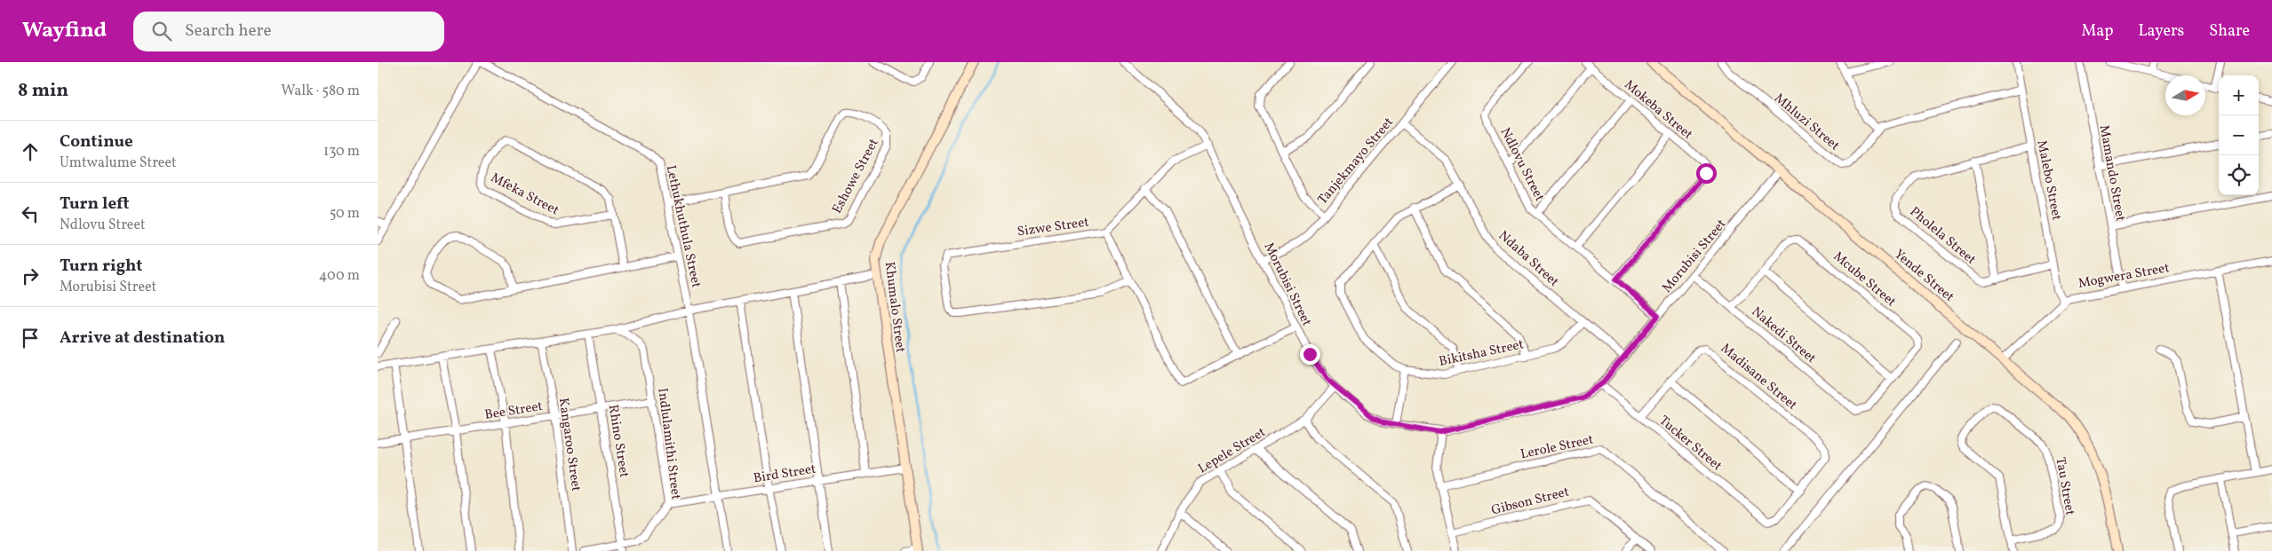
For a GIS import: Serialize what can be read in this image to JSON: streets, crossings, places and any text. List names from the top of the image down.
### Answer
{
  "streets": {
    "street": [
      "Mokeba Street",
      "Mhluzi Street",
      "Tanjekmayo Street",
      "Ndlovu Street",
      "Mamando Street",
      "Eshowe Street",
      "Malebo Street",
      "Mfeka Street",
      "Lethukhuthula Street",
      "Sizwe Street",
      "Pholela Street",
      "Morubisi Street",
      "Ndaba Street",
      "Yende Street",
      "Mogwera Street",
      "Mcube Street",
      "Khumalo Street",
      "Nakedi Street",
      "Bikitsha Street",
      "Madisane Street",
      "Bee Street",
      "Rhino Street",
      "Tucker Street",
      "Indlulamithi Street",
      "Kangaroo Street",
      "Lerole Street",
      "Lepele Street",
      "Bird Street",
      "Tau Street",
      "Gibson Street"
    ]
  },
  "crossings": [
    ["Mokeba Street", "Ndlovu Street"],
    ["Tanjekmayo Street", "Morubisi Street"],
    ["Tanjekmayo Street", "Ndaba Street"],
    ["Ndlovu Street", "Morubisi Street"],
    ["Mamando Street", "Mogwera Street"],
    ["Eshowe Street", "Lethukhuthula Street"],
    ["Malebo Street", "Pholela Street"],
    ["Malebo Street", "Mogwera Street"],
    ["Lethukhuthula Street", "Bird Street"],
    ["Morubisi Street", "Ndaba Street"],
    ["Morubisi Street", "Yende Street"],
    ["Morubisi Street", "Nakedi Street"],
    ["Morubisi Street", "Tucker Street"],
    ["Morubisi Street", "Lepele Street"],
    ["Ndaba Street", "Bikitsha Street"],
    ["Yende Street", "Mogwera Street"],
    ["Mcube Street", "Nakedi Street"],
    ["Khumalo Street", "Bird Street"],
    ["Madisane Street", "Tucker Street"],
    ["Bee Street", "Rhino Street"],
    ["Bee Street", "Indlulamithi Street"],
    ["Bee Street", "Kangaroo Street"],
    ["Rhino Street", "Indlulamithi Street"],
    ["Indlulamithi Street", "Bird Street"]
  ],
  "north": "right",
  "page": {
    "header": "Wayfind",
    "search": "Search here",
    "nav": ["Map", "Layers", "Share"],
    "heading": ["8 min", "Walk · 580 m"],
    "map_buttons": ["+", "−"],
    "list": [
      ["Continue", "Umtwalume Street", "130 m"],
      ["Turn left", "Ndlovu Street", "50 m"],
      ["Turn right", "Morubisi Street", "400 m"],
      "Arrive at destination"
    ]
  }
}
